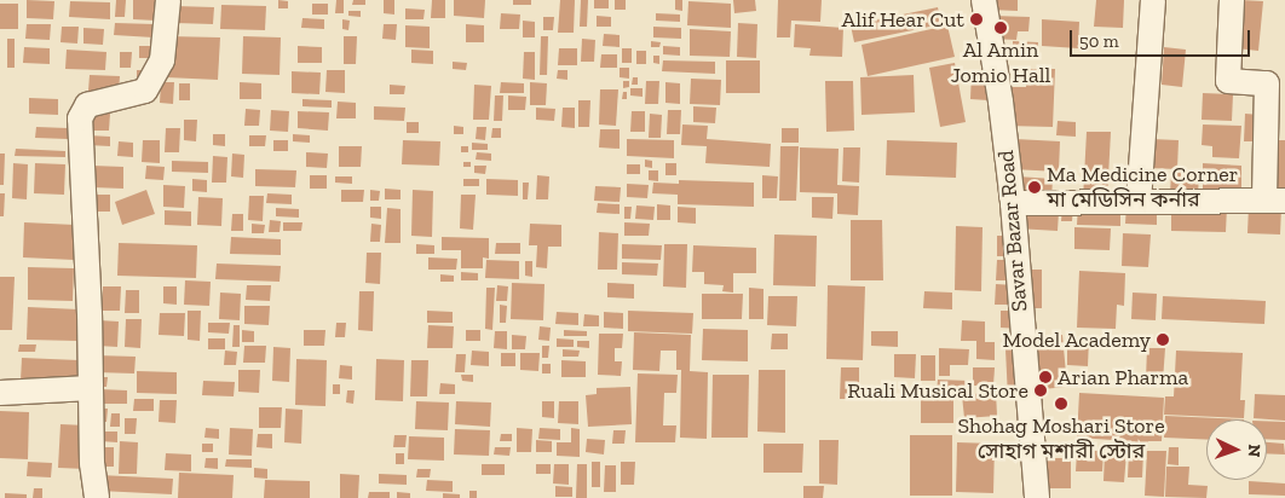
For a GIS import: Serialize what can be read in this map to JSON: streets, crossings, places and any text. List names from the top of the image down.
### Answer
{
  "streets": {
    "street": ["Savar Bazar Road"]
  },
  "places": [
    "Alif Hear Cut",
    "Al Amin Jomio Hall",
    "Ma Medicine Corner মা মেডিসিন কর্নার",
    "Model Academy",
    "Arian Pharma",
    "Ruali Musical Store",
    "Shohag Moshari Store সোহাগ মশারী স্টোর"
  ],
  "scale_bar": "50 m",
  "north": "right"
}
